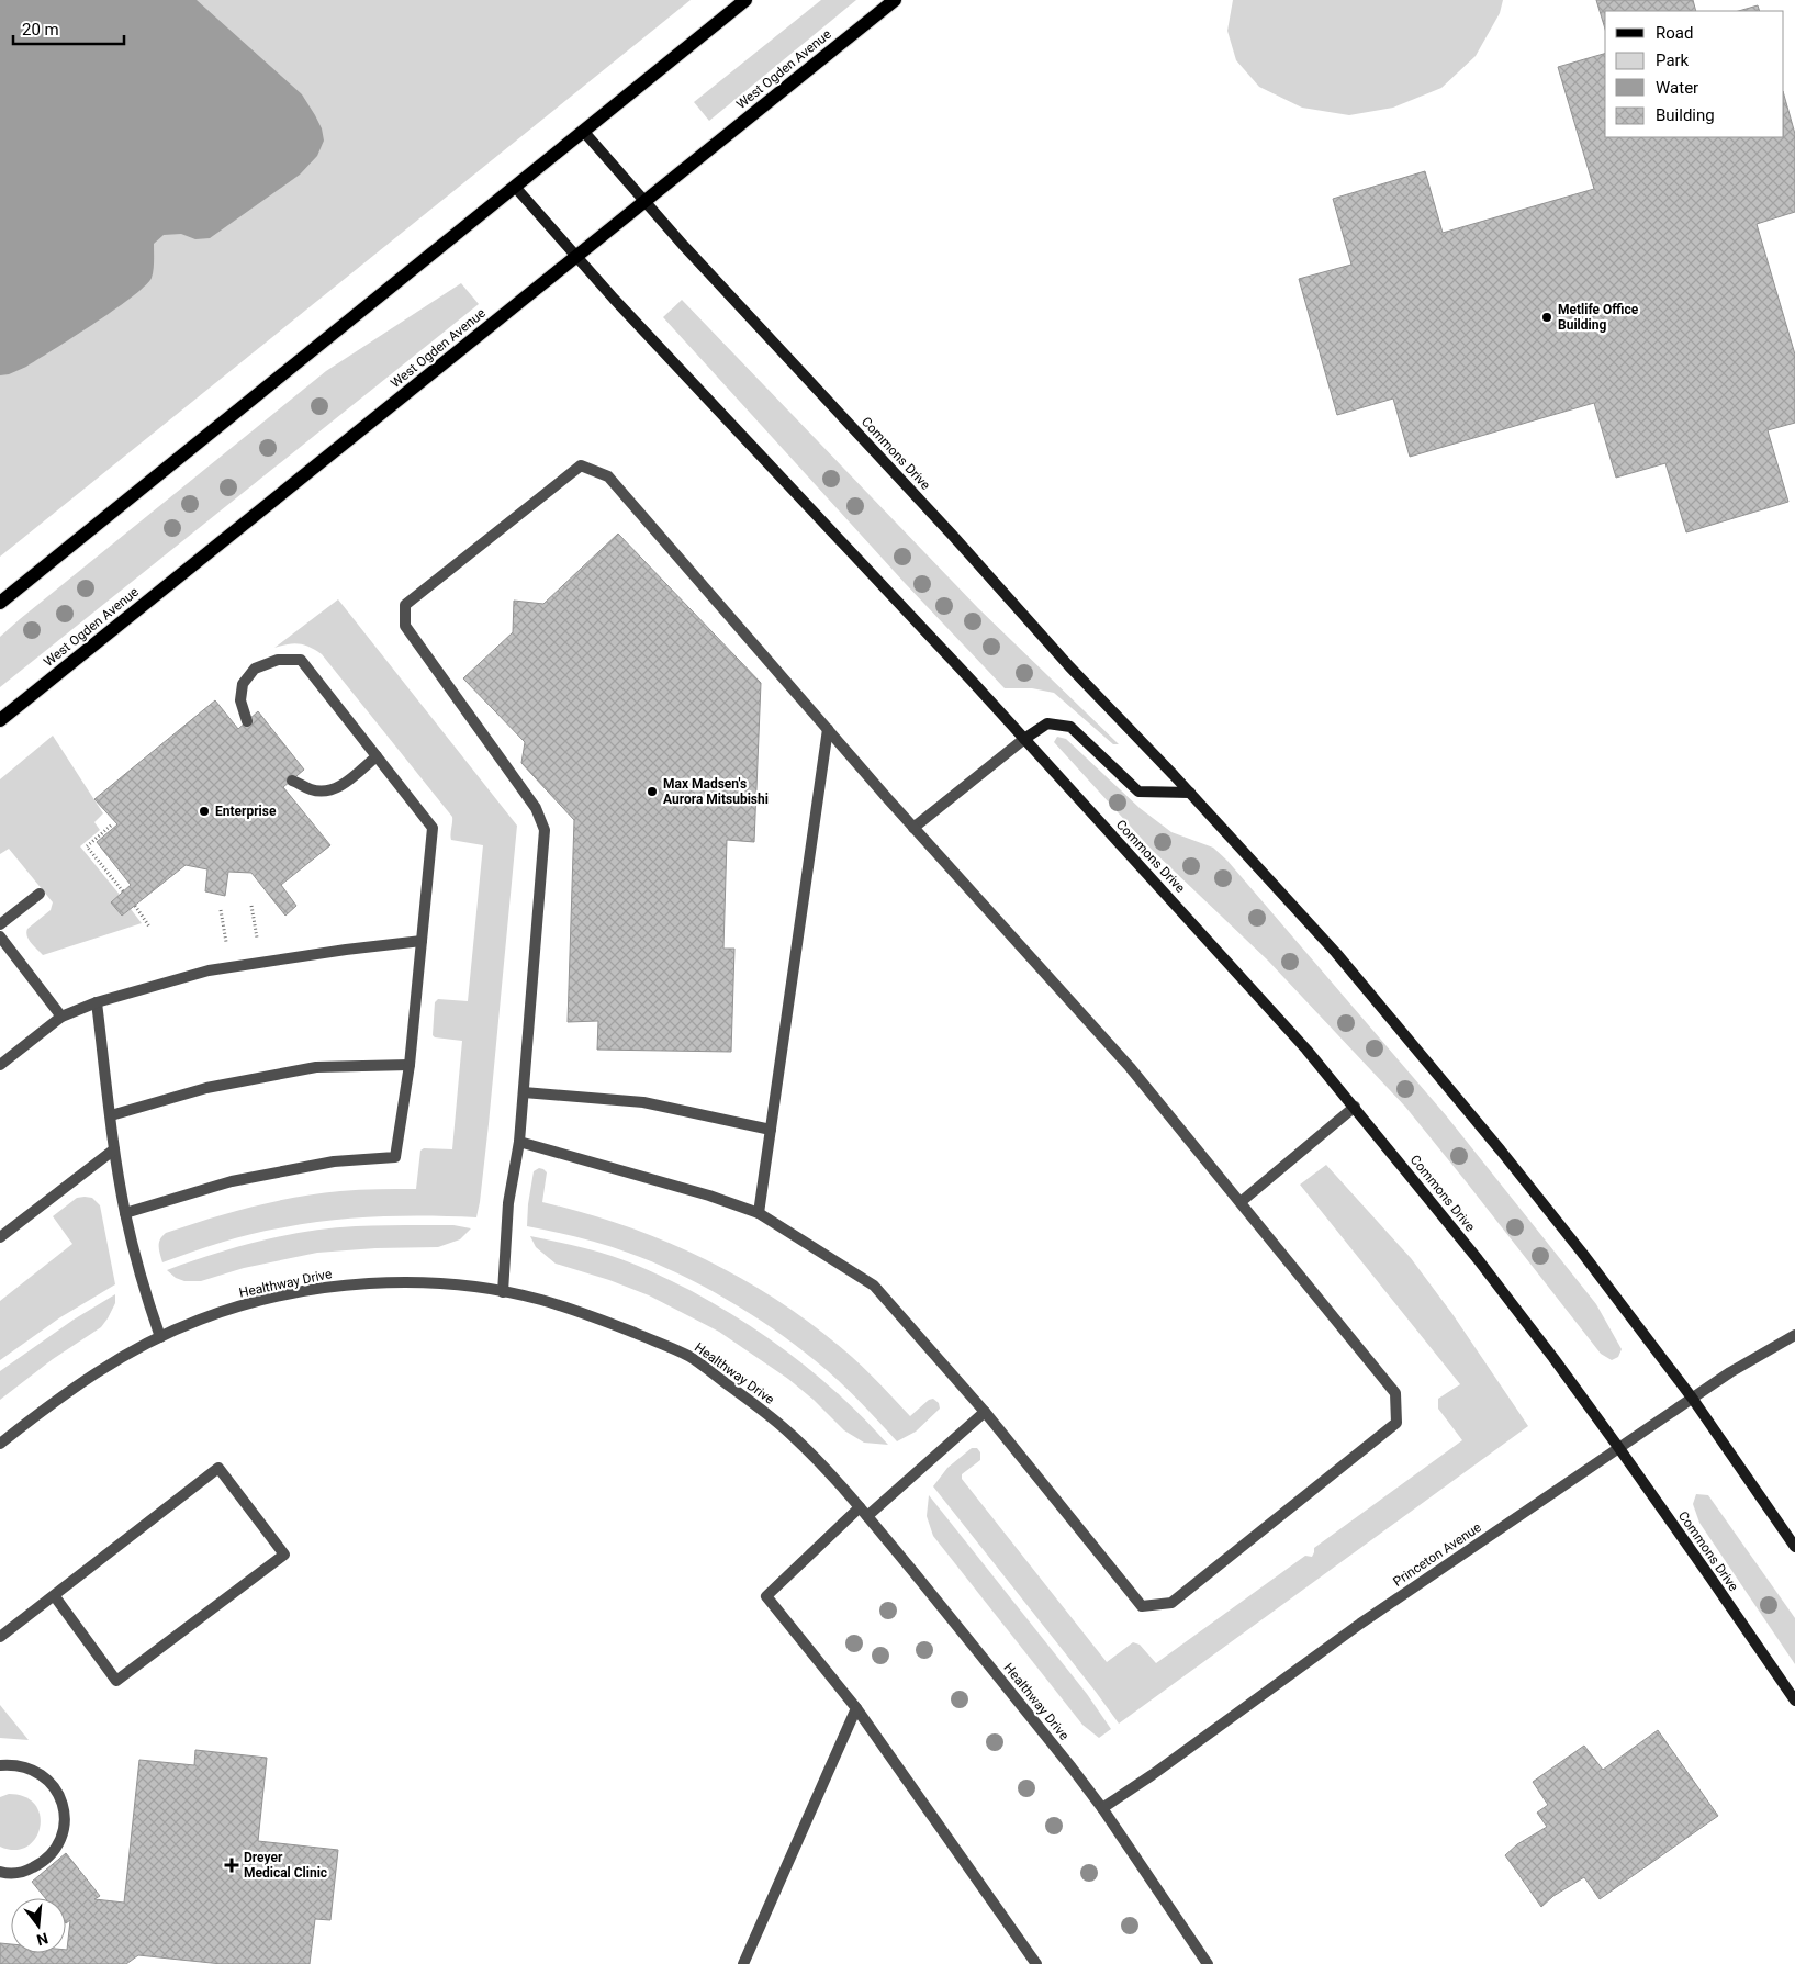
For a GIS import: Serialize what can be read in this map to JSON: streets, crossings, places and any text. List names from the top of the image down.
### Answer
{
  "streets": {
    "main road": ["West Ogden Avenue"],
    "street": ["Commons Drive", "Healthway Drive", "Princeton Avenue"]
  },
  "crossings": [
    ["West Ogden Avenue", "Commons Drive"],
    ["Commons Drive", "Princeton Avenue"],
    ["Healthway Drive", "Princeton Avenue"]
  ],
  "places": {
    "other": ["Metlife Office Building", "Max Madsen's Aurora Mitsubishi", "Enterprise"],
    "health": ["Dreyer Medical Clinic"]
  },
  "legend": [
    "Road",
    "Park",
    "Water",
    "Building"
  ],
  "scale_bar": "20 m",
  "north": "bottom"
}
